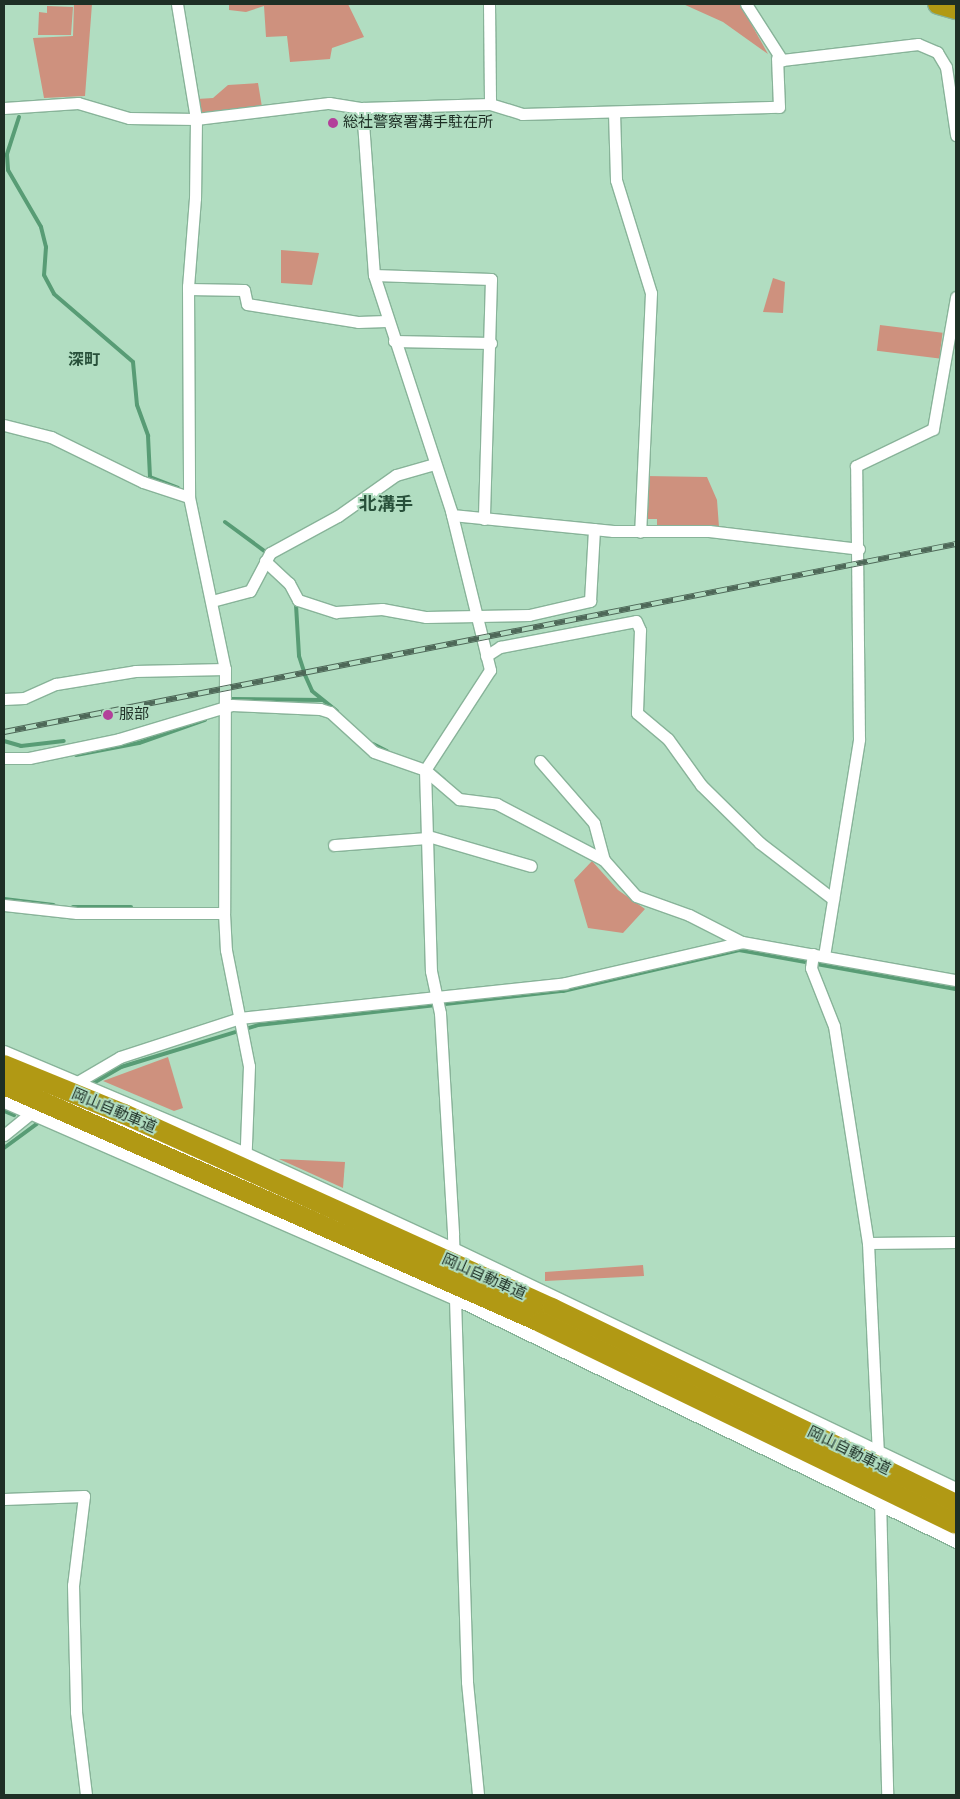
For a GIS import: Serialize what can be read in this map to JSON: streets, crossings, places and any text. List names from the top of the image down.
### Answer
{
  "streets": {
    "highway": ["岡山自動車道"]
  },
  "districts": ["深町", "北溝手"],
  "places": ["総社警察署溝手駐在所", "服部"]
}
